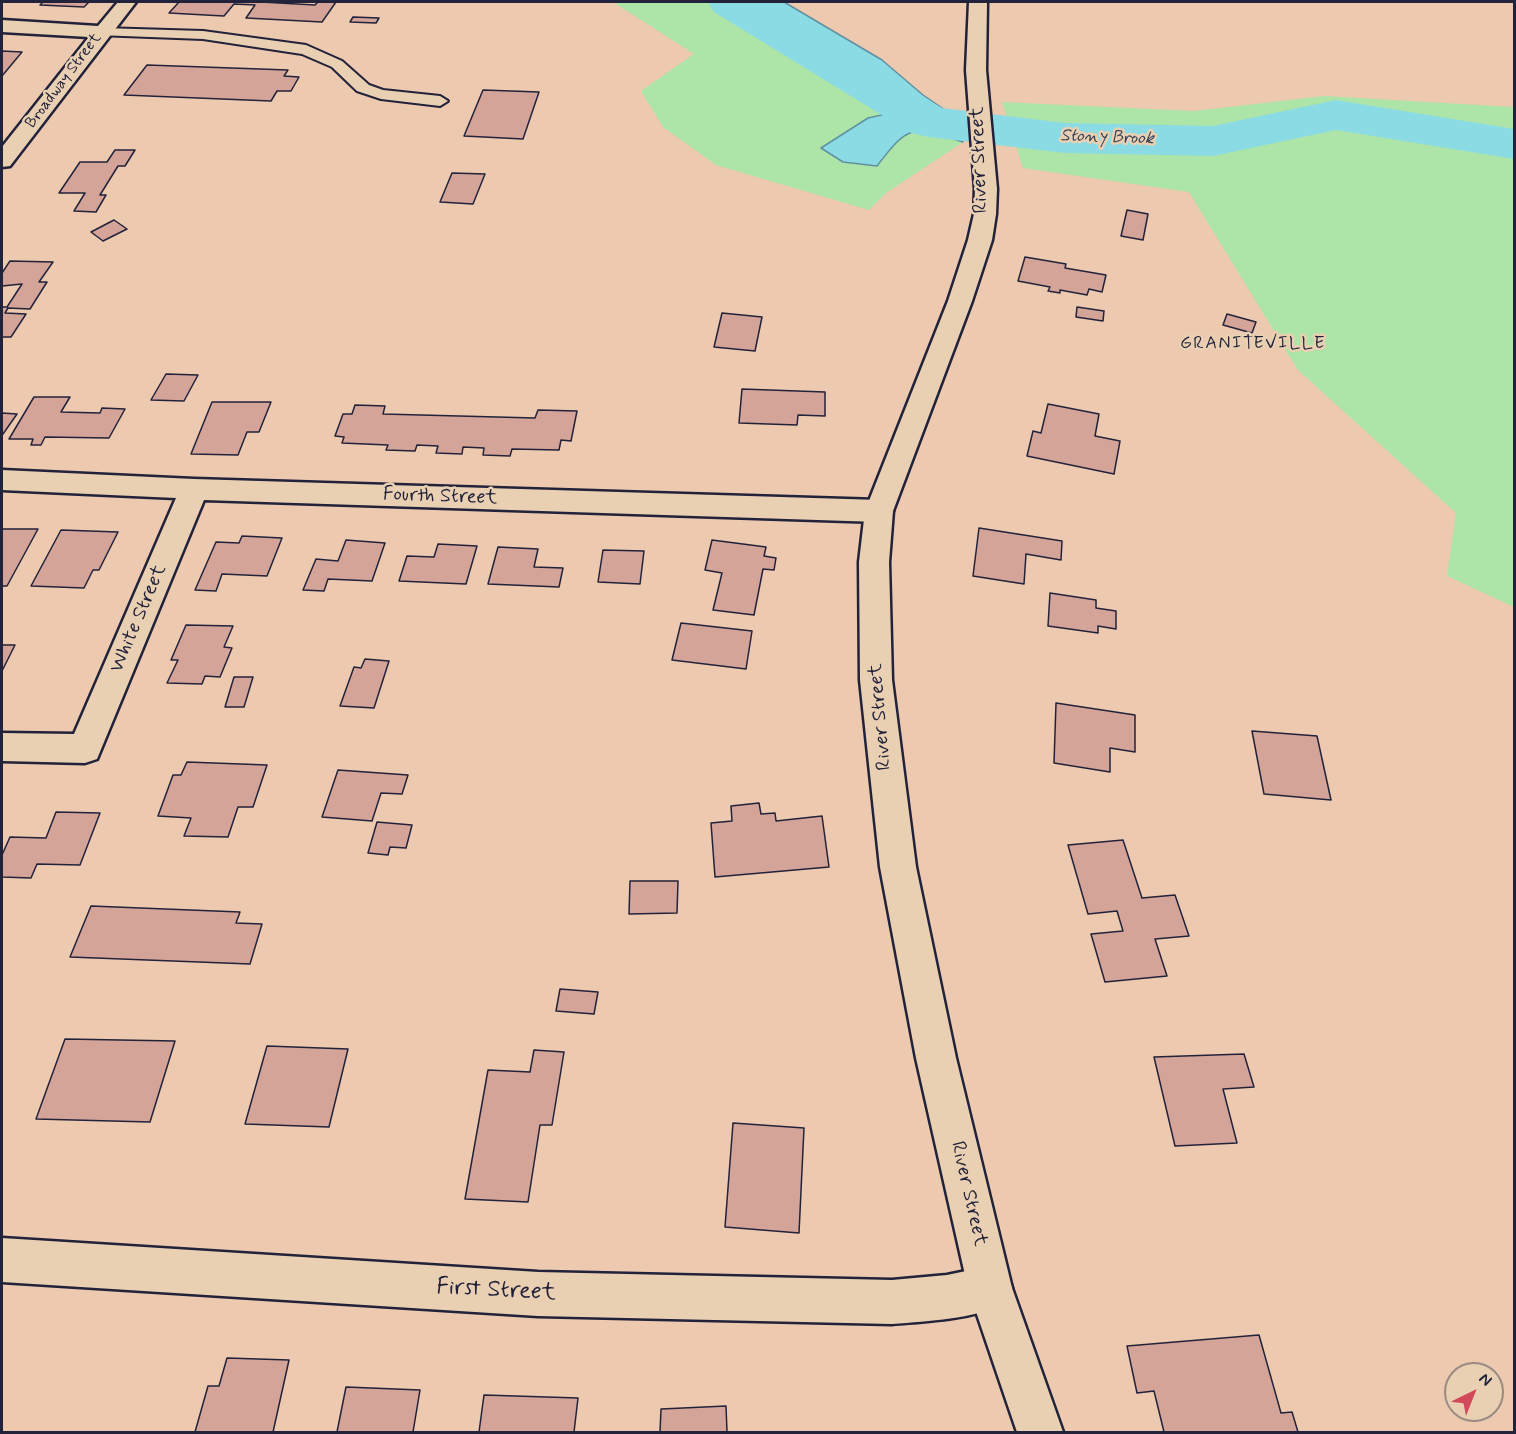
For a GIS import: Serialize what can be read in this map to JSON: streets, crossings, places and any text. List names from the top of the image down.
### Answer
{
  "streets": {
    "street": [
      "Broadway Street",
      "River Street",
      "Fourth Street",
      "White Street",
      "First Street"
    ]
  },
  "crossings": [
    ["River Street", "Fourth Street"],
    ["River Street", "First Street"],
    ["Fourth Street", "White Street"]
  ],
  "districts": ["GRANITEVILLE"],
  "water": ["Stony Brook"],
  "north": "top right"
}
